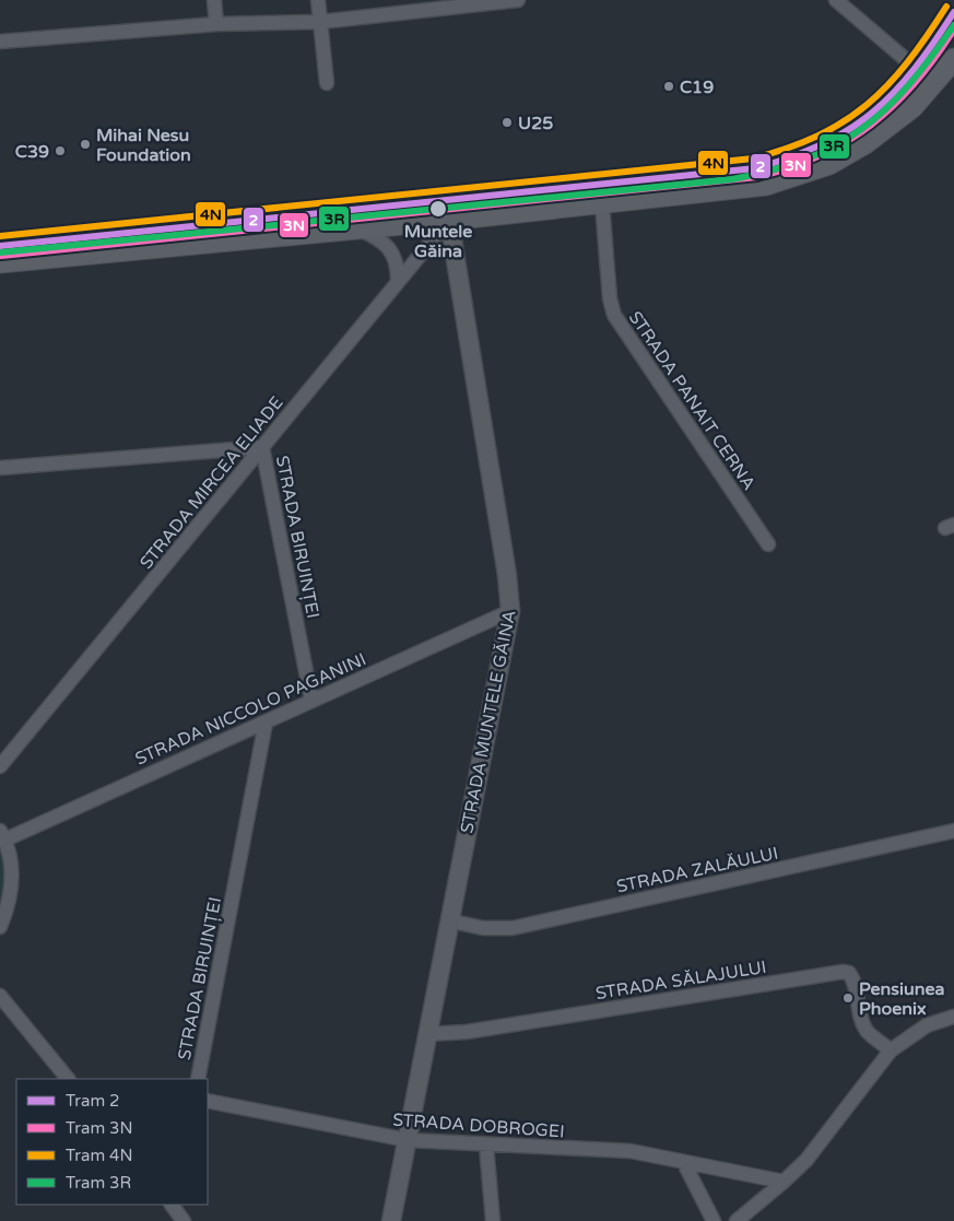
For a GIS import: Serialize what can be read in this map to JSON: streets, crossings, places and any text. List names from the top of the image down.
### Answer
{
  "streets": {
    "street": [
      "STRADA PANAIT CERNA",
      "STRADA MIRCEA ELIADE",
      "STRADA BIRUINȚEI",
      "STRADA NICCOLO PAGANINI",
      "STRADA MUNTELE GĂINA",
      "STRADA ZALĂULUI",
      "STRADA SĂLAJULUI",
      "STRADA DOBROGEI"
    ]
  },
  "crossings": [
    ["STRADA MIRCEA ELIADE", "STRADA BIRUINȚEI"],
    ["STRADA MIRCEA ELIADE", "STRADA MUNTELE GĂINA"],
    ["STRADA BIRUINȚEI", "STRADA NICCOLO PAGANINI"],
    ["STRADA NICCOLO PAGANINI", "STRADA MUNTELE GĂINA"],
    ["STRADA MUNTELE GĂINA", "STRADA ZALĂULUI"],
    ["STRADA MUNTELE GĂINA", "STRADA SĂLAJULUI"],
    ["STRADA MUNTELE GĂINA", "STRADA DOBROGEI"]
  ],
  "places": [
    "C19",
    "U25",
    "Mihai Nesu Foundation",
    "C39",
    "Muntele Găina",
    "Pensiunea Phoenix"
  ],
  "lines": [
    "tram line 4N",
    "tram line 2",
    "tram line 3R",
    "tram line 3N"
  ],
  "legend": [
    "Tram 2",
    "Tram 3N",
    "Tram 4N",
    "Tram 3R"
  ]
}
